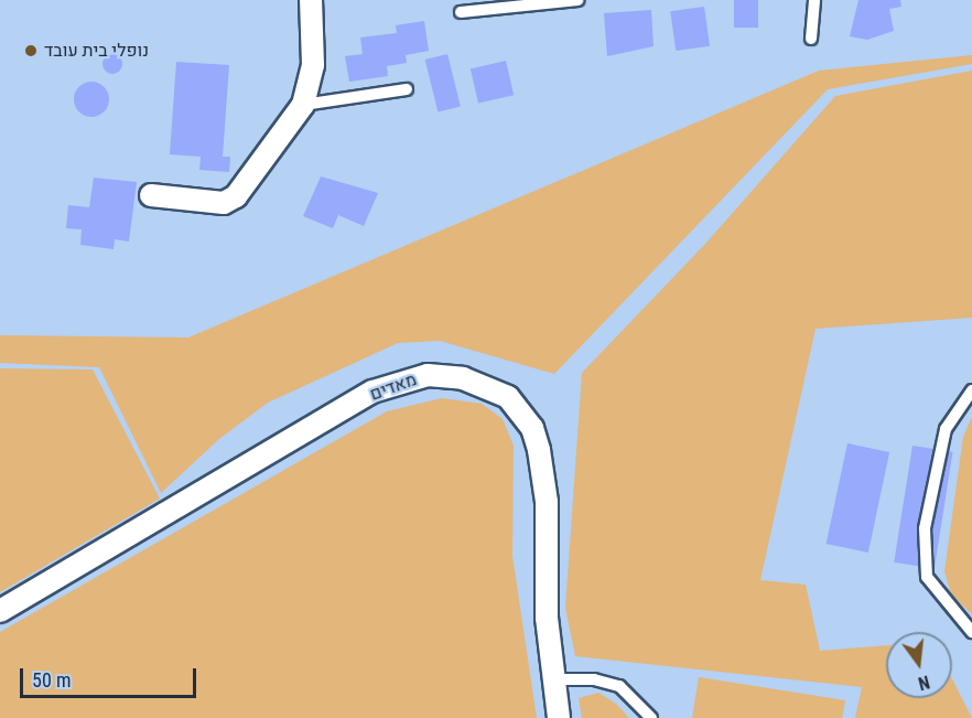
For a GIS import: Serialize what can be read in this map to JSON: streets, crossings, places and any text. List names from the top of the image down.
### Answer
{
  "streets": {
    "street": ["מאדים"]
  },
  "places": ["נופלי בית עובד"],
  "scale_bar": "50 m",
  "north": "bottom"
}
